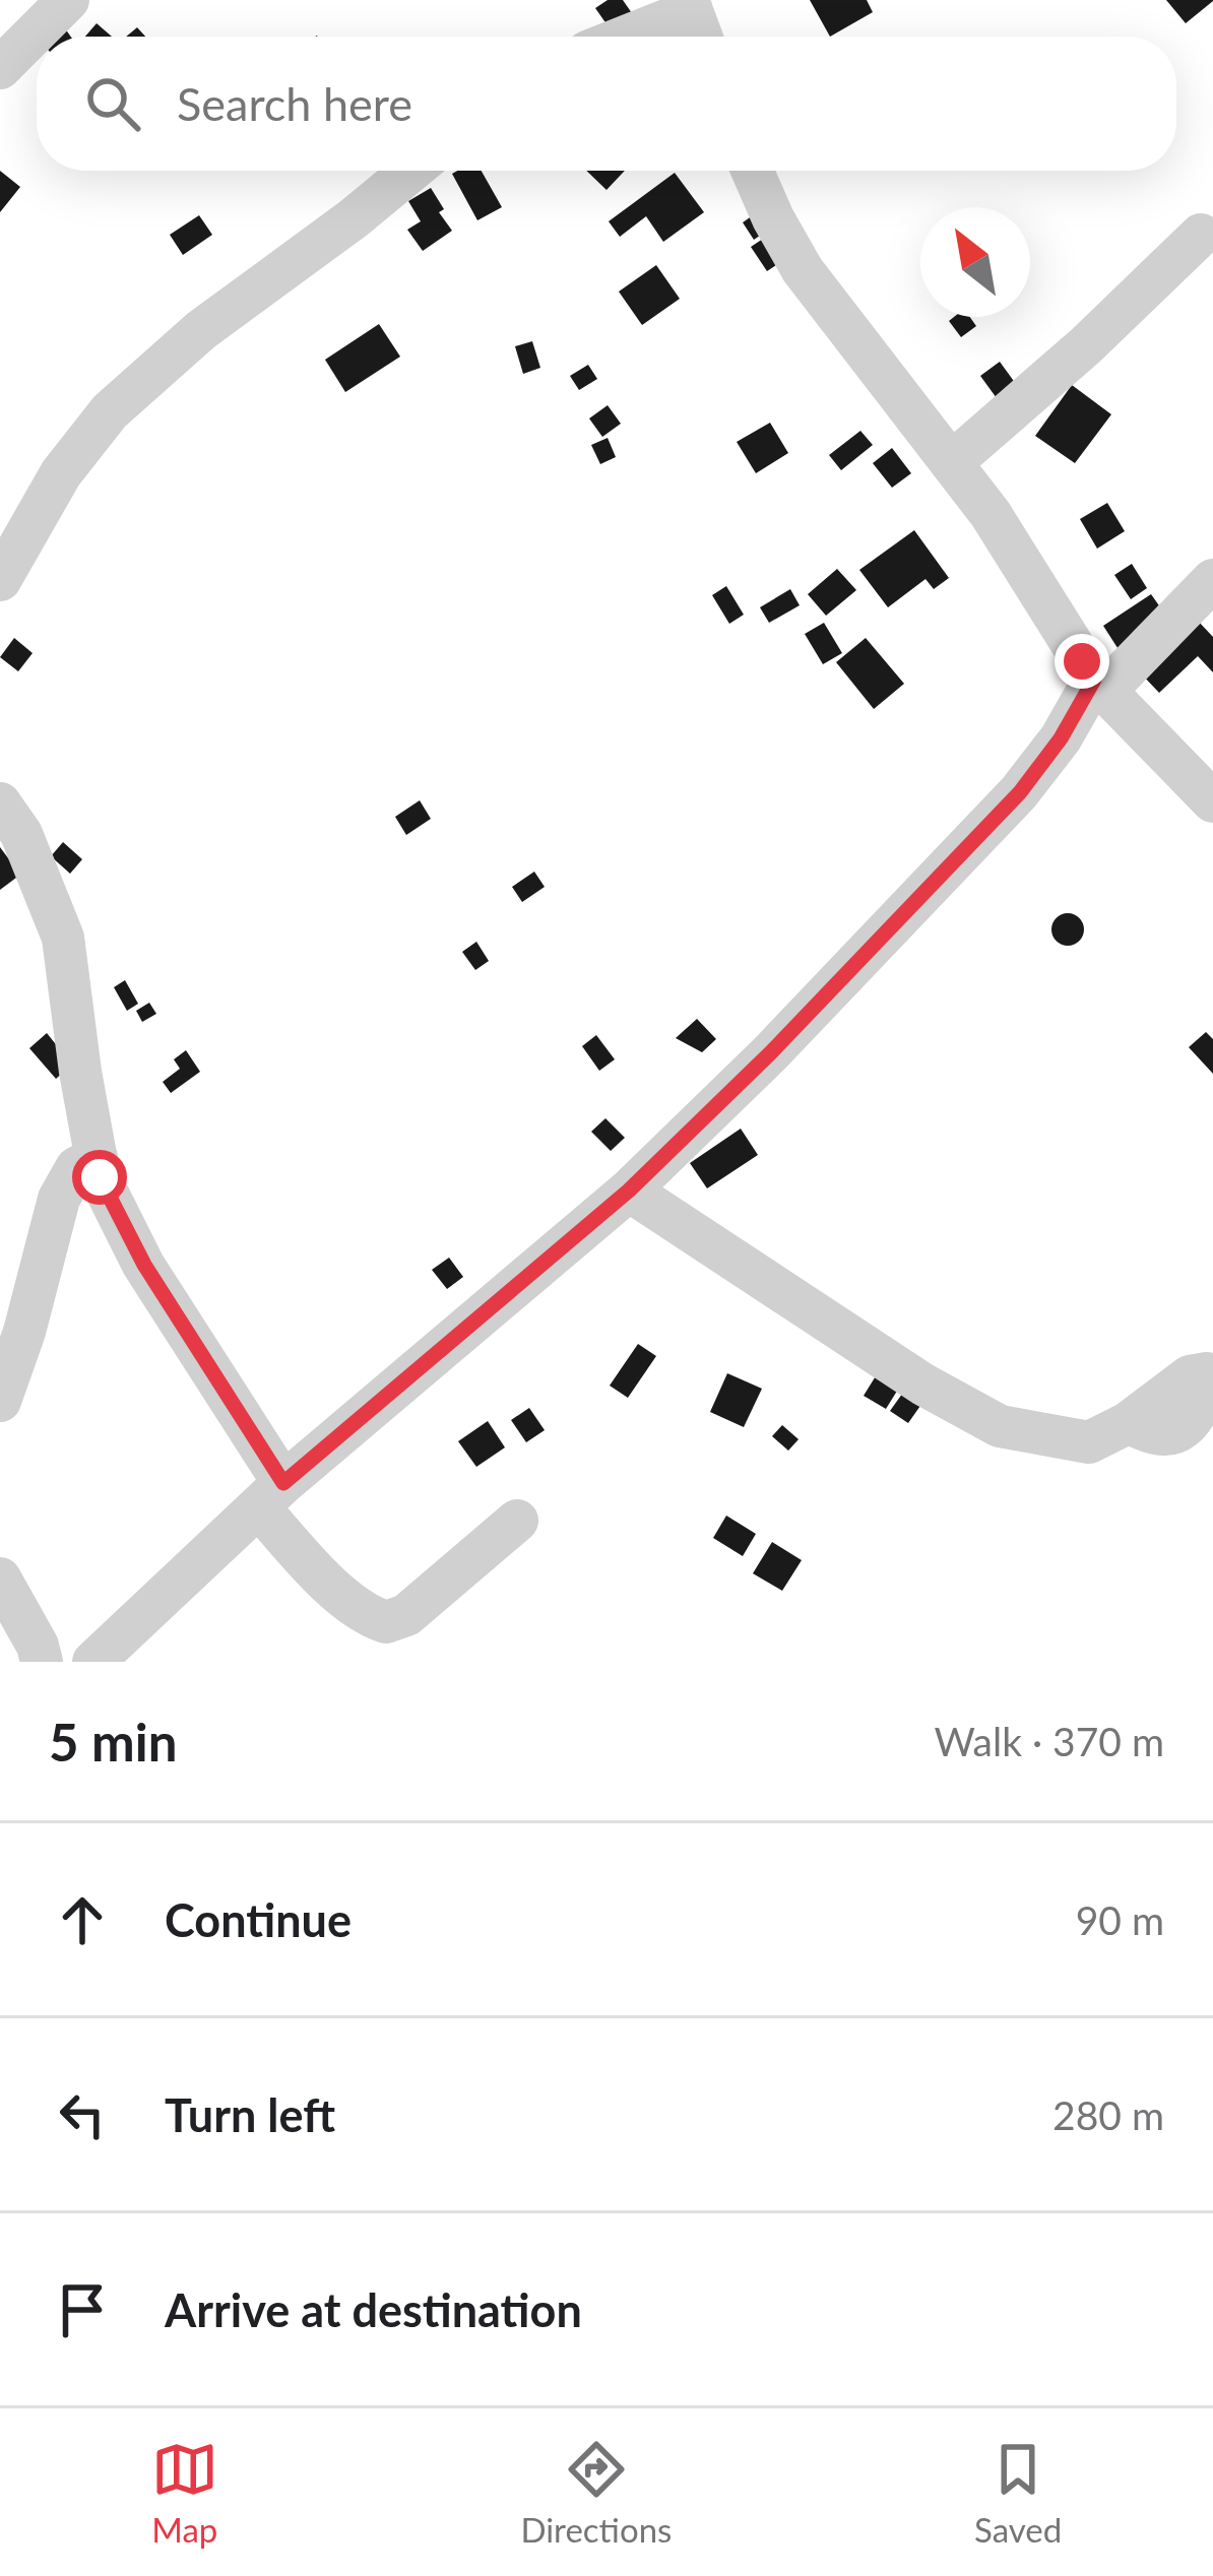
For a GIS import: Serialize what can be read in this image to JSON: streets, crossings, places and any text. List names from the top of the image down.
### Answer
{
  "north": "top left",
  "page": {
    "search": "Search here",
    "heading": ["5 min", "Walk · 370 m"],
    "list": [
      ["Continue", "90 m"],
      ["Turn left", "280 m"],
      "Arrive at destination"
    ],
    "nav": ["Map", "Directions", "Saved"]
  }
}
